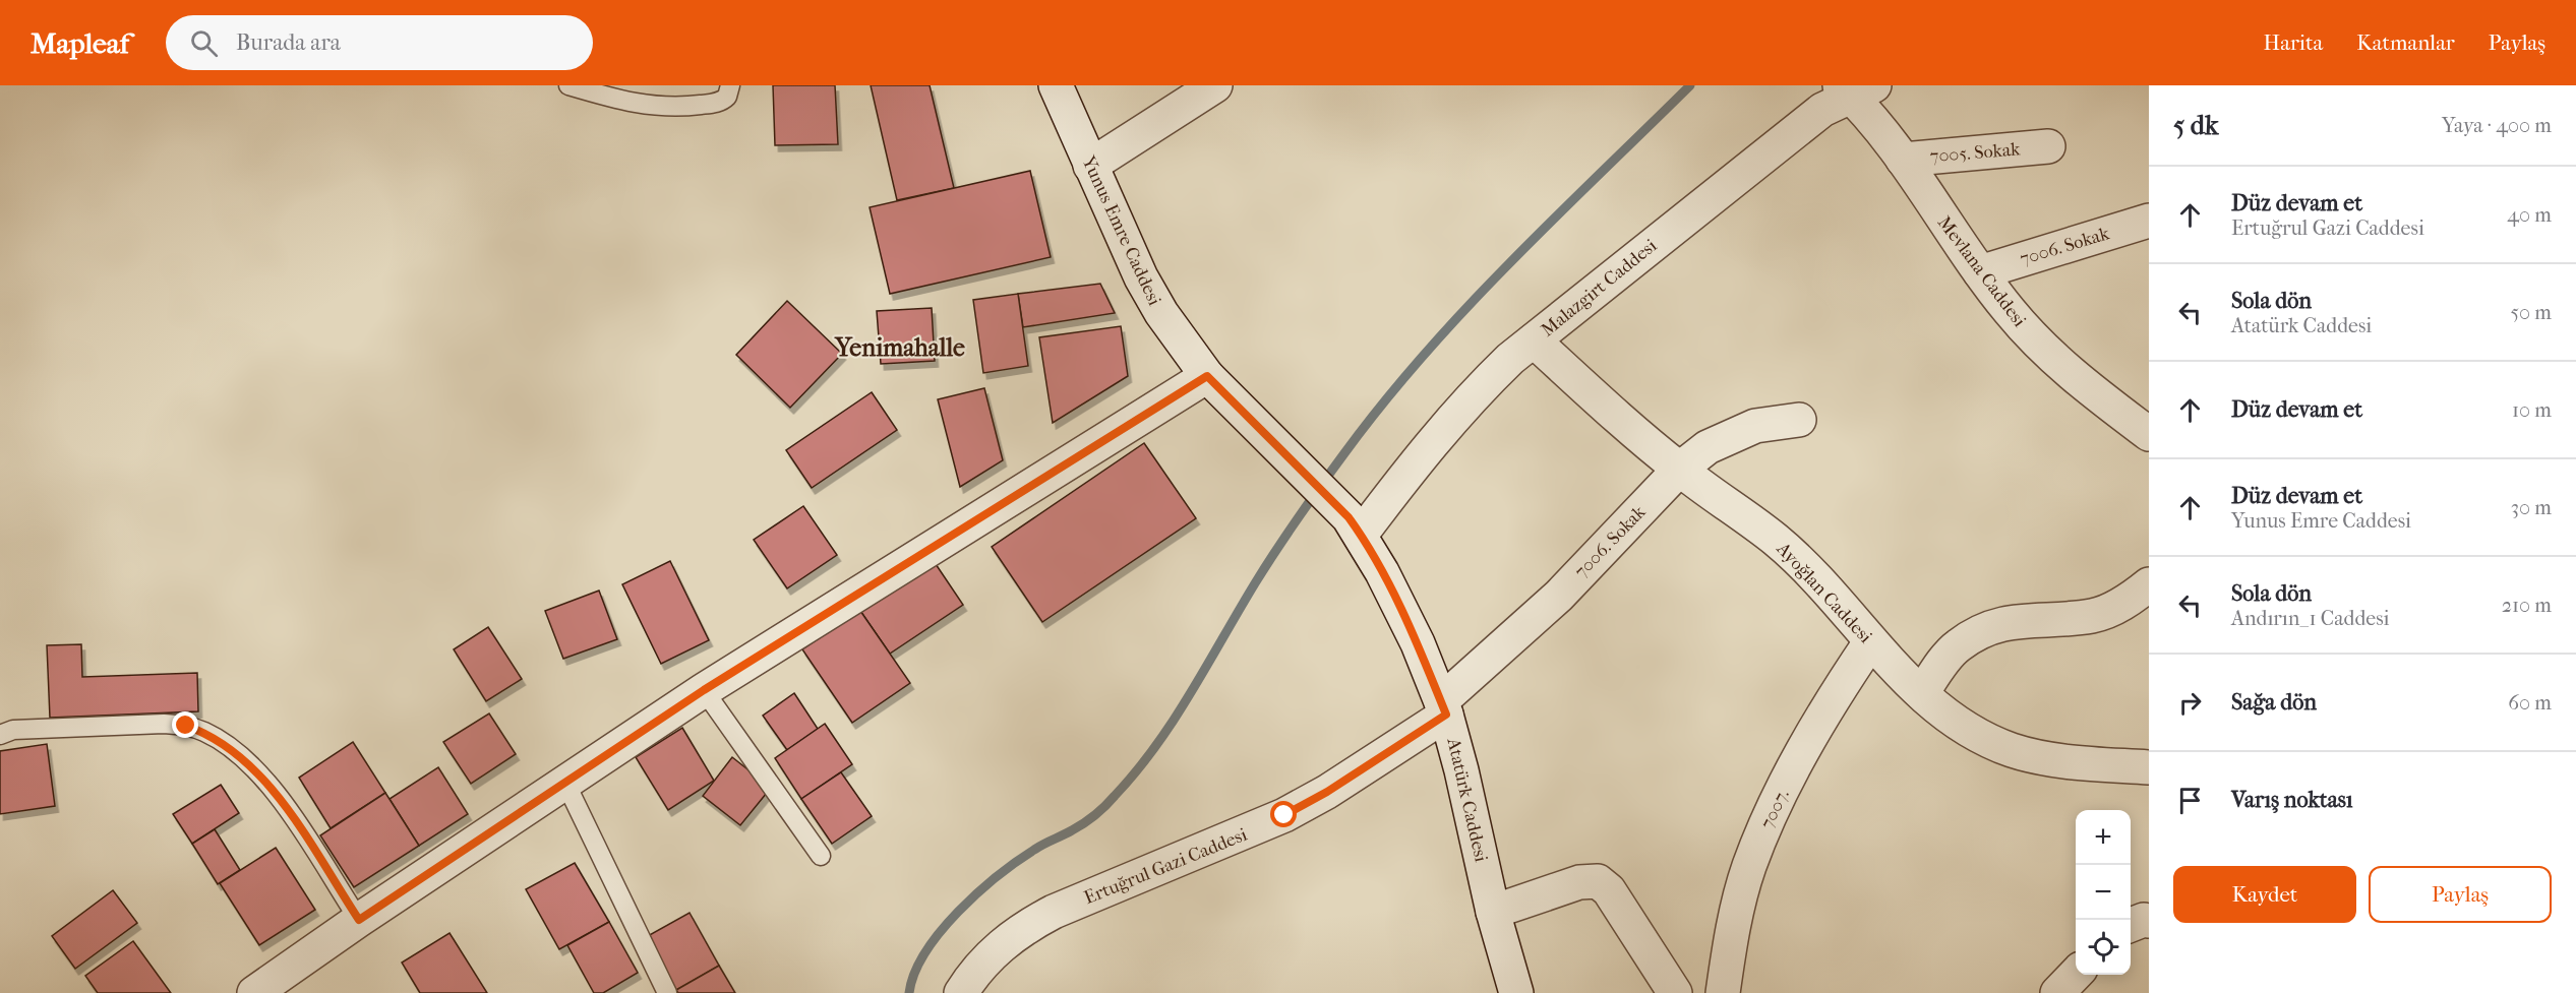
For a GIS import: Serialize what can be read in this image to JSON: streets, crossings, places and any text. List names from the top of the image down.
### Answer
{
  "streets": {
    "street": [
      "7005. Sokak",
      "Yunus Emre Caddesi",
      "7006. Sokak",
      "Mevlana Caddesi",
      "Malazgirt Caddesi",
      "Ayoğlan Caddesi",
      "Atatürk Caddesi",
      "7007.",
      "Ertuğrul Gazi Caddesi"
    ]
  },
  "crossings": [
    ["7005. Sokak", "Mevlana Caddesi"],
    ["Yunus Emre Caddesi", "Malazgirt Caddesi"],
    ["Yunus Emre Caddesi", "Atatürk Caddesi"],
    ["7006. Sokak", "Mevlana Caddesi"],
    ["7006. Sokak", "Ayoğlan Caddesi"],
    ["7006. Sokak", "Atatürk Caddesi"],
    ["7006. Sokak", "Ertuğrul Gazi Caddesi"],
    ["Mevlana Caddesi", "Malazgirt Caddesi"],
    ["Malazgirt Caddesi", "Ayoğlan Caddesi"],
    ["Malazgirt Caddesi", "Atatürk Caddesi"],
    ["Ayoğlan Caddesi", "7007."],
    ["Atatürk Caddesi", "Ertuğrul Gazi Caddesi"]
  ],
  "districts": ["Yenimahalle"],
  "page": {
    "header": "Mapleaf",
    "search": "Burada ara",
    "nav": ["Harita", "Katmanlar", "Paylaş"],
    "heading": ["5 dk", "Yaya · 400 m"],
    "list": [
      ["Düz devam et", "Ertuğrul Gazi Caddesi", "40 m"],
      ["Sola dön", "Atatürk Caddesi", "50 m"],
      ["Düz devam et", "10 m"],
      ["Düz devam et", "Yunus Emre Caddesi", "30 m"],
      ["Sola dön", "Andırın_1 Caddesi", "210 m"],
      ["Sağa dön", "60 m"],
      "Varış noktası"
    ],
    "map_buttons": ["+", "−"],
    "buttons": ["Kaydet", "Paylaş"]
  }
}
